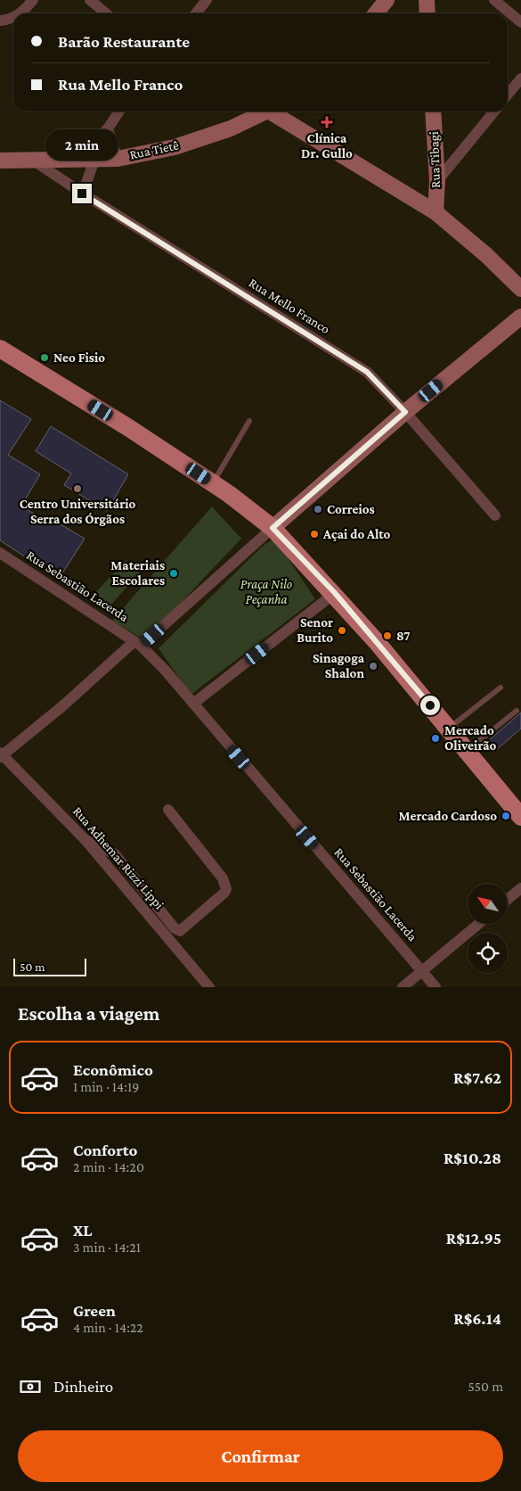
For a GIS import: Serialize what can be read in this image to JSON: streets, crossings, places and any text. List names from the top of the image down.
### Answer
{
  "streets": {
    "main road": ["Rua Tietê", "Rua Tibagi"],
    "street": ["Rua Mello Franco", "Rua Sebastião Lacerda", "Rua Adhemar Rizzi Lippi"]
  },
  "crossings": [
    ["Rua Tietê", "Rua Mello Franco"]
  ],
  "parks": ["Praça Nilo Peçanha"],
  "places": {
    "health": ["Clínica Dr. Gullo"],
    "other": [
      "Neo Fisio",
      "Centro Universitário Serra dos Órgãos",
      "Correios",
      "Açai do Alto",
      "Materiais Escolares",
      "Senor Burito",
      "87",
      "Sinagoga Shalon",
      "Mercado Oliveirão",
      "Mercado Cardoso"
    ]
  },
  "scale_bar": "50 m",
  "north": "top left",
  "page": {
    "banner": ["Barão Restaurante", "Rua Mello Franco"],
    "bubble": "2 min",
    "scale": "50 m",
    "heading": "Escolha a viagem",
    "list": [
      {
        "name": "Econômico",
        "note": "1 min · 14:19",
        "value": "R$7.62"
      },
      {
        "name": "Conforto",
        "note": "2 min · 14:20",
        "value": "R$10.28"
      },
      {
        "name": "XL",
        "note": "3 min · 14:21",
        "value": "R$12.95"
      },
      {
        "name": "Green",
        "note": "4 min · 14:22",
        "value": "R$6.14"
      }
    ],
    "pay": ["Dinheiro", "550 m"],
    "buttons": "Confirmar"
  }
}
